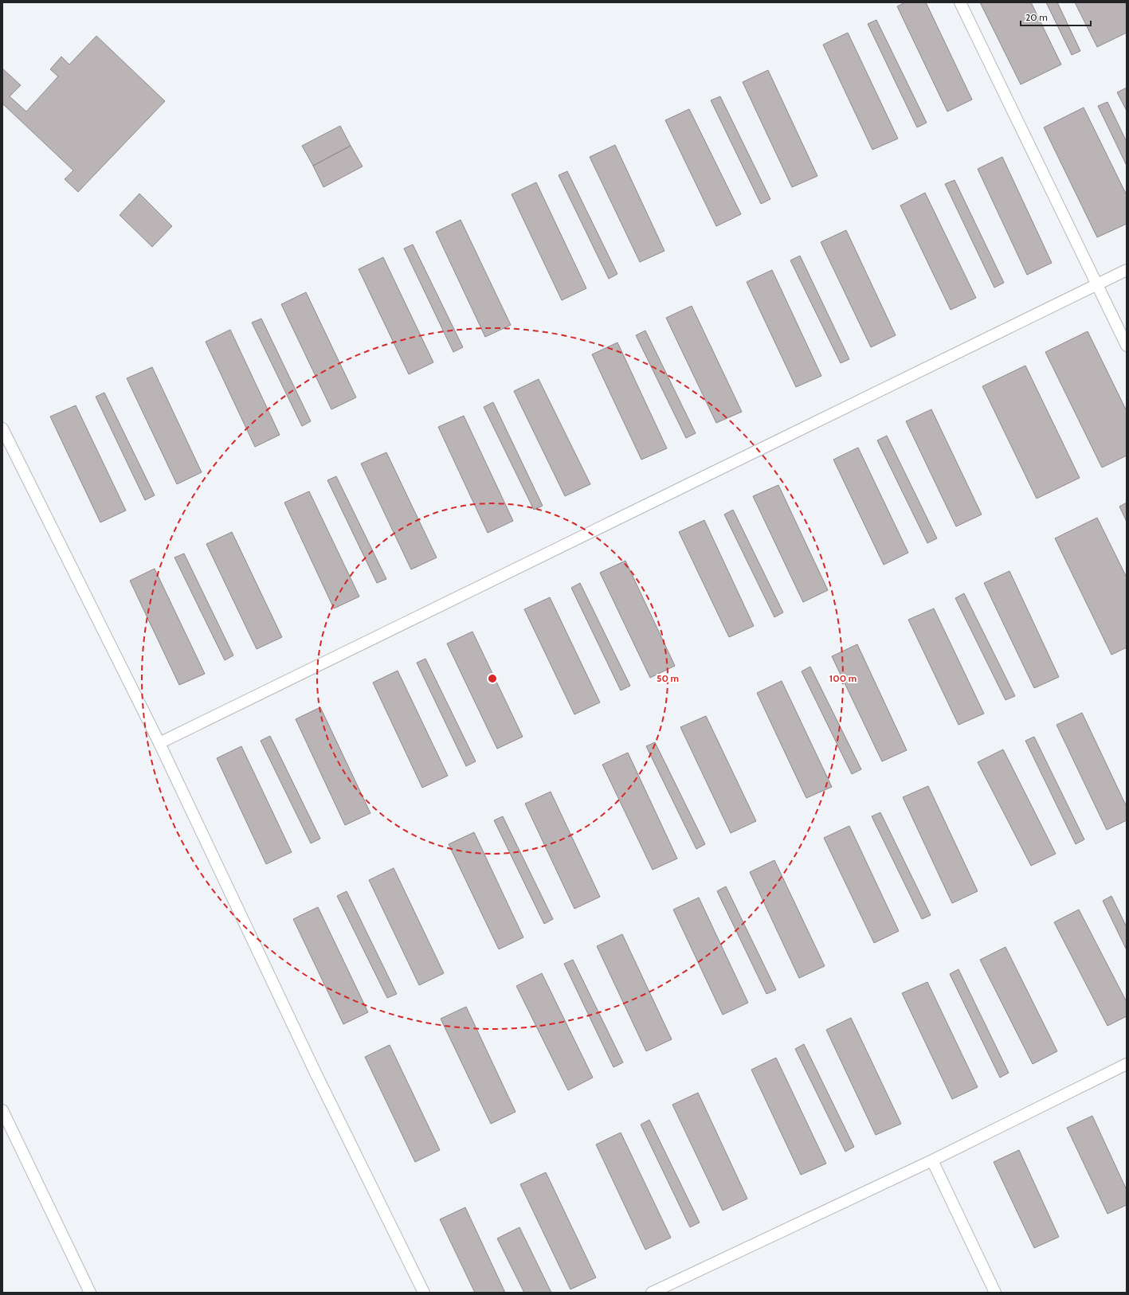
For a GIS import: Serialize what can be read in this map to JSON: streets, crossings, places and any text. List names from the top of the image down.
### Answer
{
  "scale_bar": "20 m",
  "rings": ["50 m", "100 m"]
}
